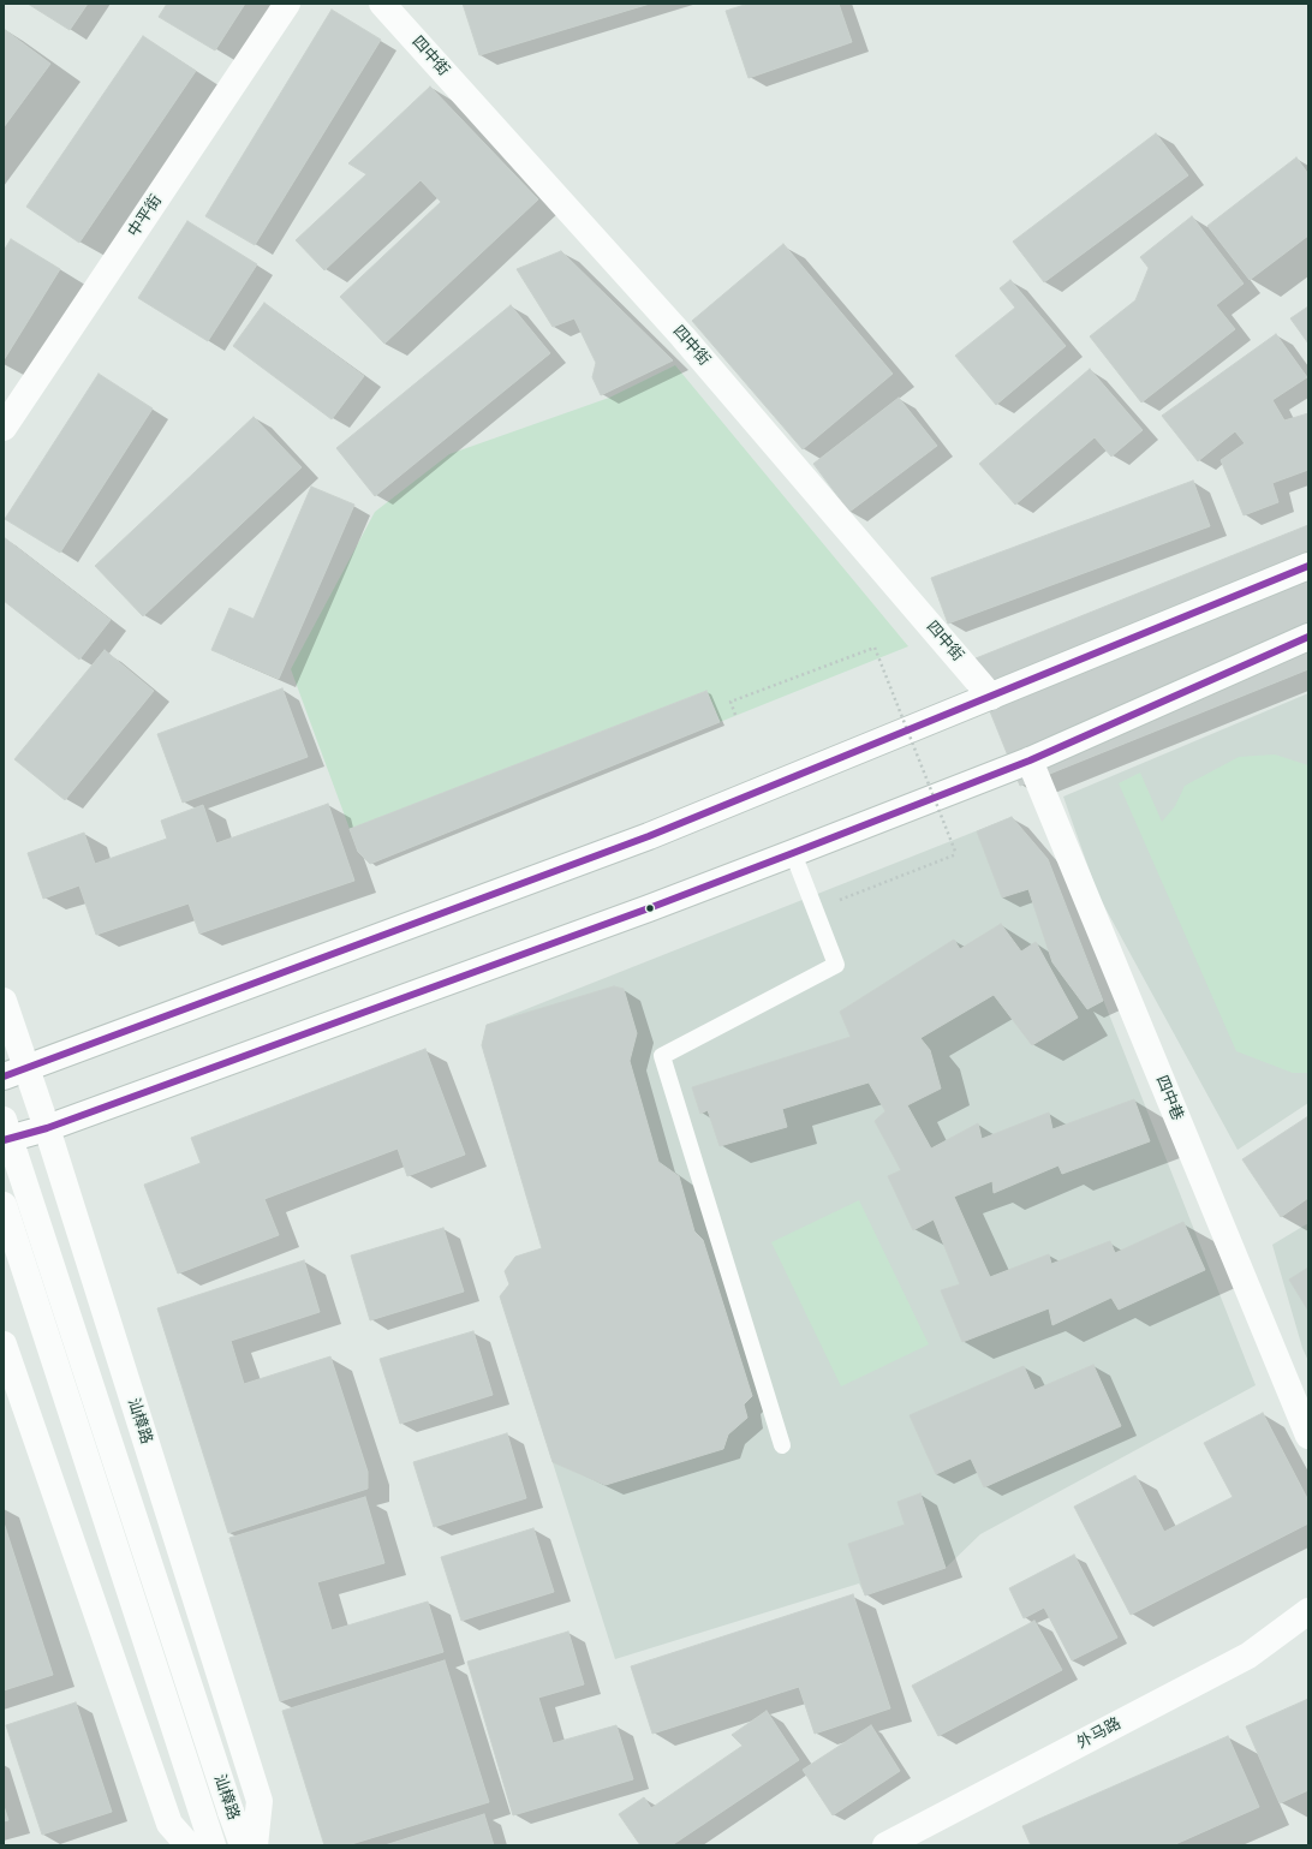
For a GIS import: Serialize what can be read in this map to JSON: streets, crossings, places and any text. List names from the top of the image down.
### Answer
{
  "streets": {
    "street": [
      "四中街",
      "中平街",
      "四中巷",
      "汕樟路",
      "外马路"
    ]
  }
}
